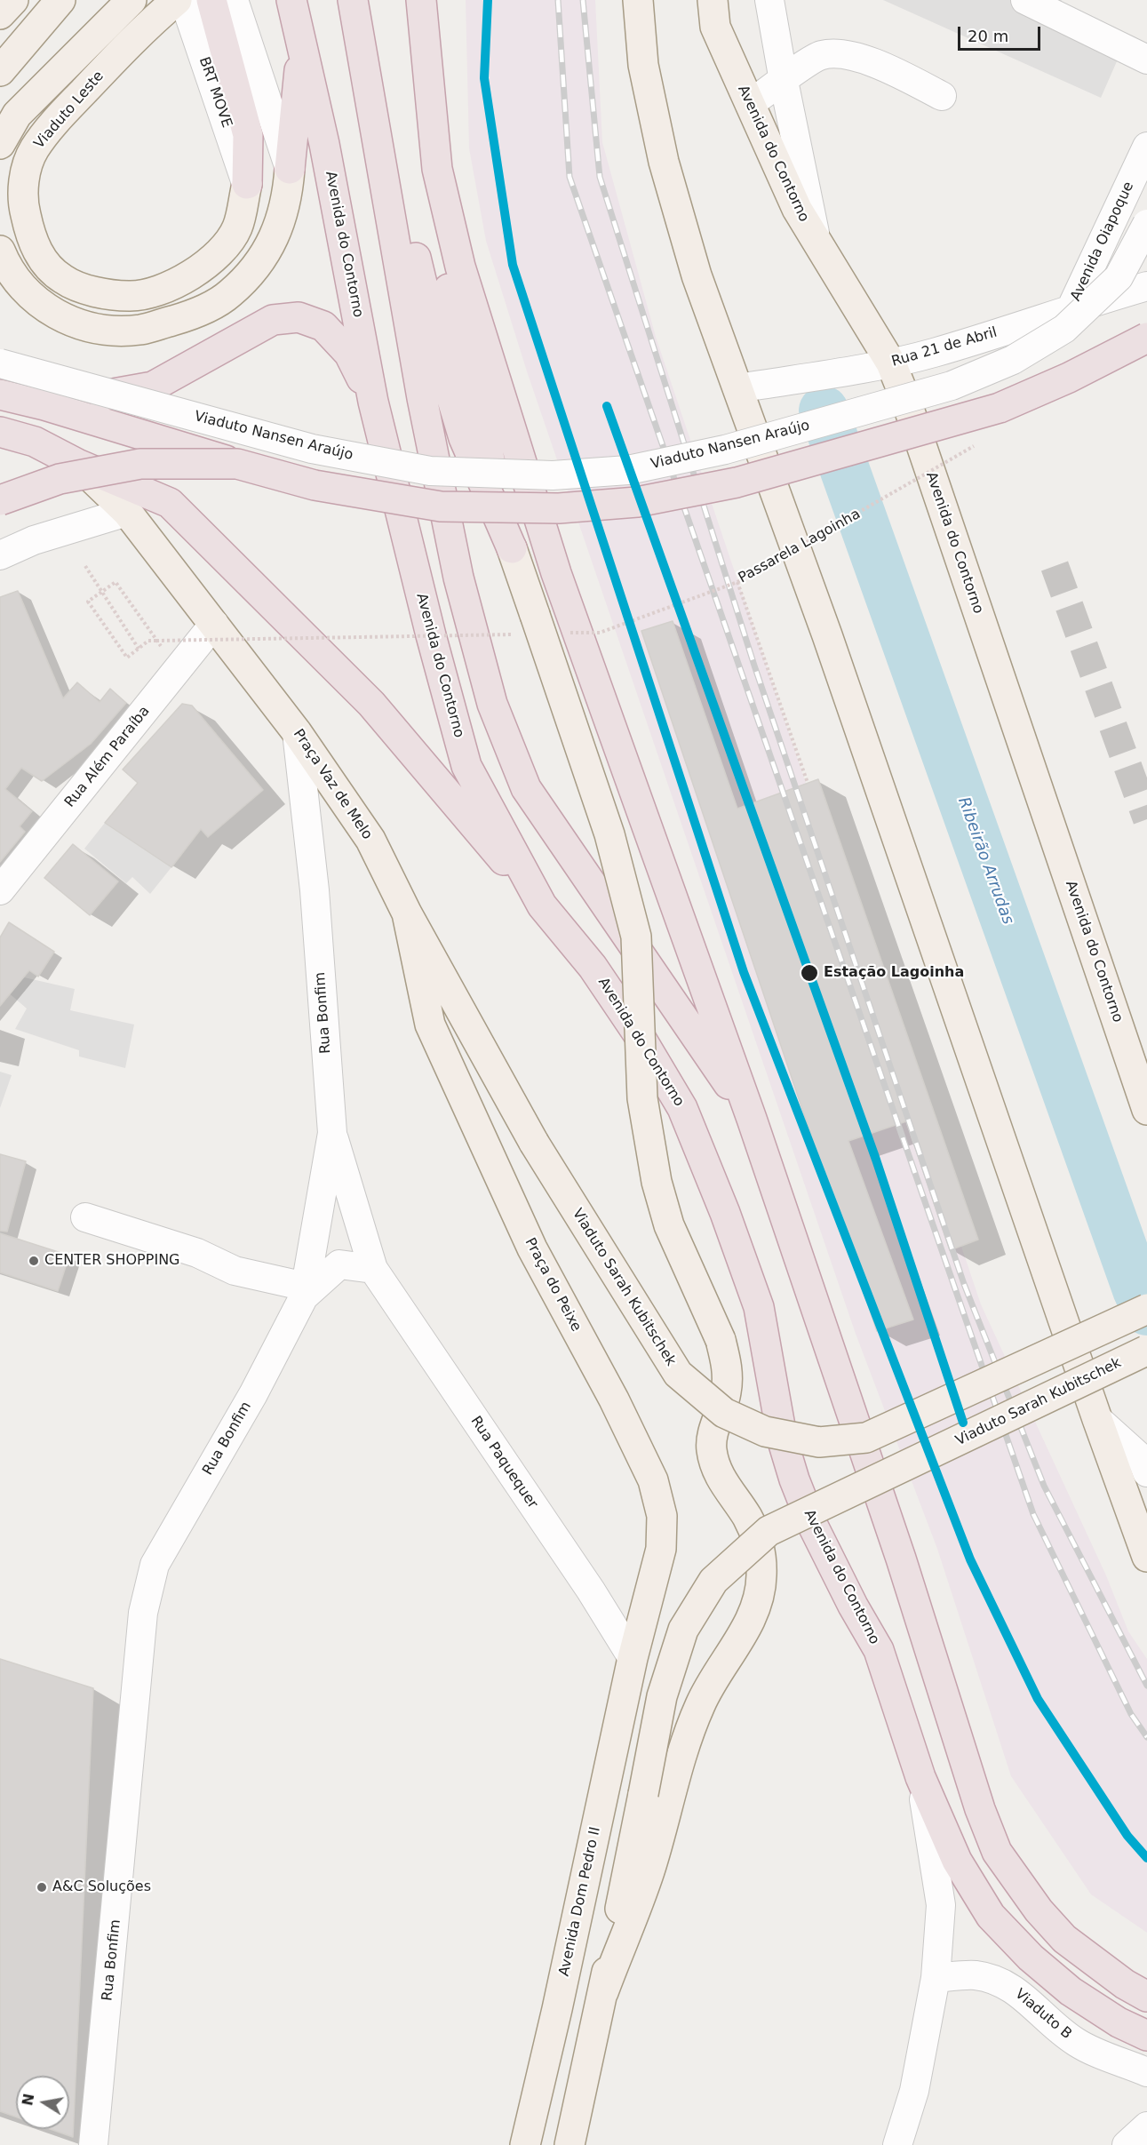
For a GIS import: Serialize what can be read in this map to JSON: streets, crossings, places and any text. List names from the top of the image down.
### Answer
{
  "streets": {
    "highway": ["Avenida do Contorno"],
    "main road": [
      "Viaduto Leste",
      "Praça Vaz de Melo",
      "Praça do Peixe",
      "Viaduto Sarah Kubitschek",
      "Avenida Dom Pedro II"
    ],
    "street": [
      "BRT MOVE",
      "Avenida Oiapoque",
      "Rua 21 de Abril",
      "Viaduto Nansen Araújo",
      "Rua Além Paraíba",
      "Rua Bonfim",
      "Rua Paquequer",
      "Viaduto B"
    ],
    "path": ["Passarela Lagoinha"]
  },
  "crossings": [
    ["BRT MOVE", "Viaduto Leste"],
    ["Avenida do Contorno", "Rua 21 de Abril"],
    ["Avenida Oiapoque", "Rua 21 de Abril"],
    ["Rua Além Paraíba", "Praça Vaz de Melo"],
    ["Praça Vaz de Melo", "Rua Bonfim"],
    ["Praça Vaz de Melo", "Praça do Peixe"],
    ["Praça Vaz de Melo", "Viaduto Sarah Kubitschek"],
    ["Rua Bonfim", "Rua Paquequer"],
    ["Praça do Peixe", "Rua Paquequer"],
    ["Praça do Peixe", "Avenida Dom Pedro II"],
    ["Rua Paquequer", "Avenida Dom Pedro II"]
  ],
  "water": ["Ribeirão Arrudas"],
  "places": ["Estação Lagoinha", "CENTER SHOPPING", "A&C Soluções"],
  "scale_bar": "20 m",
  "north": "left"
}
